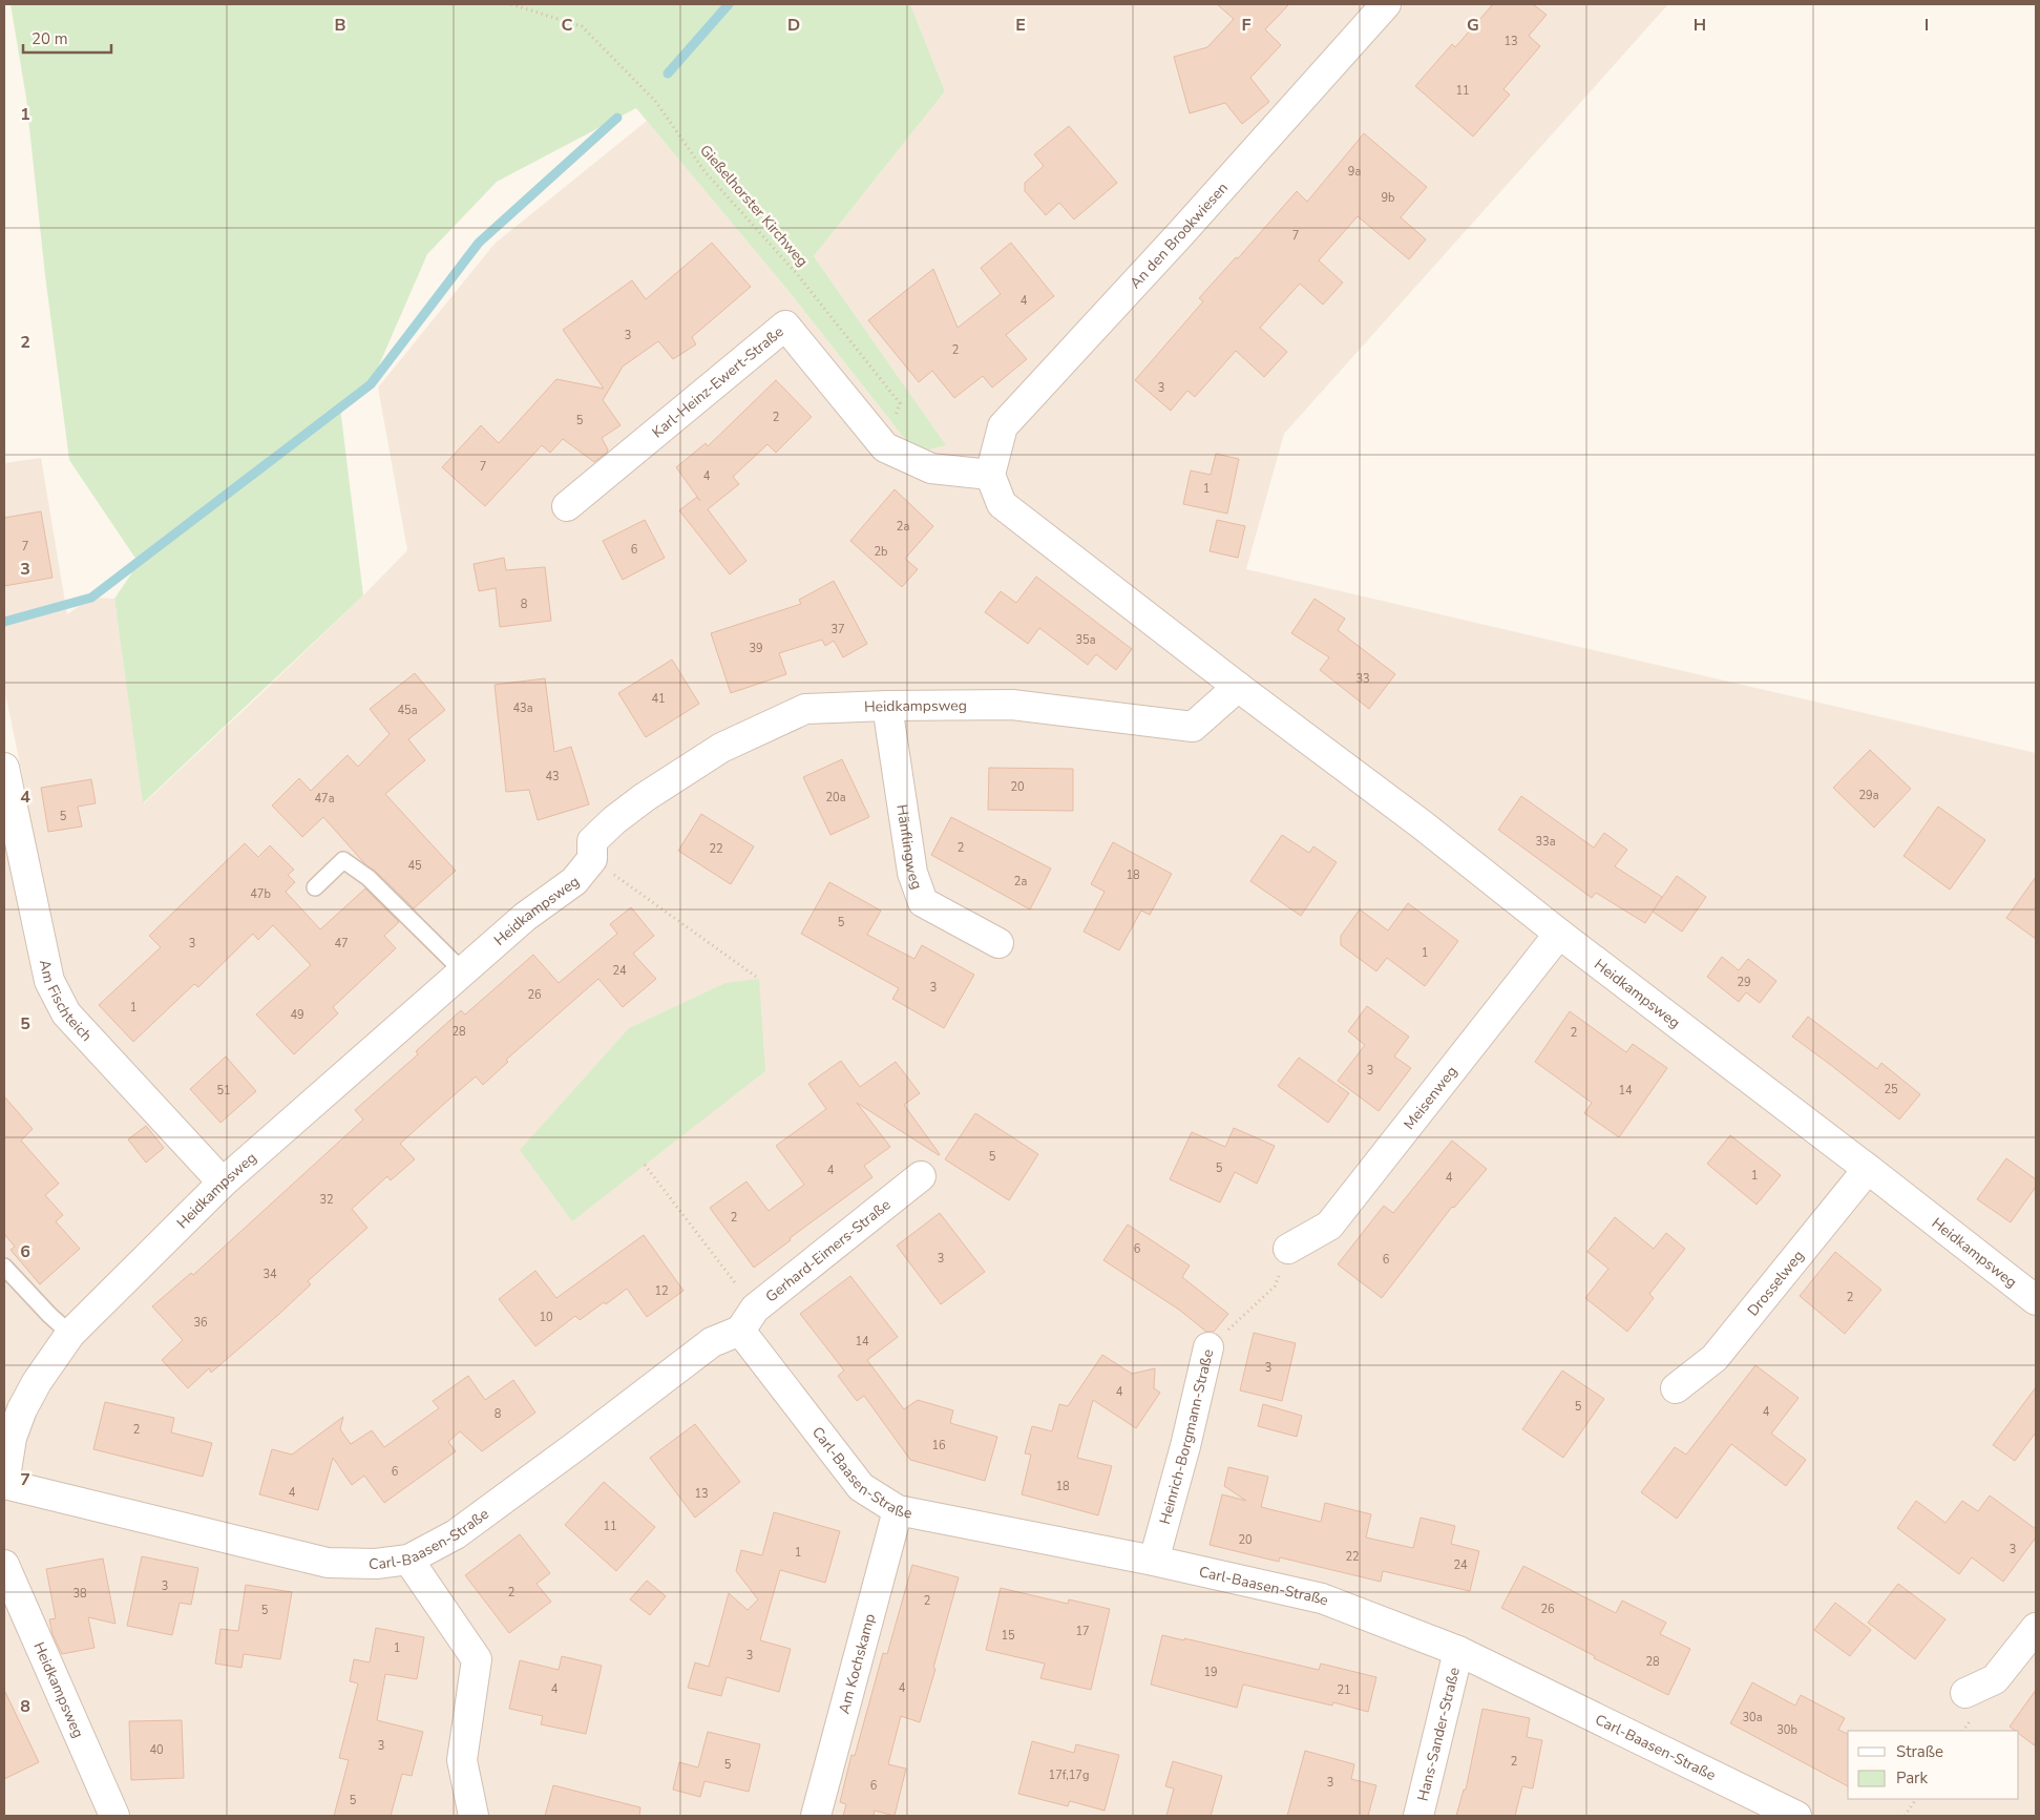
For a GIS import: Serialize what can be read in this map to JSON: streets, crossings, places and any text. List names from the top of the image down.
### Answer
{
  "streets": {
    "street": [
      "An den Brookwiesen",
      "Karl-Heinz-Ewert-Straße",
      "Heidkampsweg",
      "Hänflingweg",
      "Am Fischteich",
      "Meisenweg",
      "Gerhard-Eimers-Straße",
      "Drosselweg",
      "Heinrich-Borgmann-Straße",
      "Carl-Baasen-Straße",
      "Am Kochskamp",
      "Hans-Sander-Straße"
    ],
    "path": ["Gießelhorster Kirchweg"]
  },
  "crossings": [
    ["Gießelhorster Kirchweg", "Karl-Heinz-Ewert-Straße"],
    ["An den Brookwiesen", "Karl-Heinz-Ewert-Straße"],
    ["An den Brookwiesen", "Heidkampsweg"],
    ["Karl-Heinz-Ewert-Straße", "Heidkampsweg"],
    ["Heidkampsweg", "Hänflingweg"],
    ["Heidkampsweg", "Am Fischteich"],
    ["Heidkampsweg", "Meisenweg"],
    ["Heidkampsweg", "Drosselweg"],
    ["Heidkampsweg", "Carl-Baasen-Straße"],
    ["Meisenweg", "Heinrich-Borgmann-Straße"],
    ["Gerhard-Eimers-Straße", "Carl-Baasen-Straße"],
    ["Heinrich-Borgmann-Straße", "Carl-Baasen-Straße"],
    ["Carl-Baasen-Straße", "Am Kochskamp"],
    ["Carl-Baasen-Straße", "Hans-Sander-Straße"]
  ],
  "house_numbers": [
    "13",
    "11",
    "9a",
    "9b",
    "7",
    "4",
    "3",
    "2",
    "3",
    "2",
    "5",
    "7",
    "4",
    "1",
    "2a",
    "7",
    "6",
    "2b",
    "8",
    "37",
    "35a",
    "39",
    "33",
    "41",
    "43a",
    "45a",
    "43",
    "20",
    "29a",
    "20a",
    "47a",
    "5",
    "33a",
    "2",
    "22",
    "45",
    "18",
    "2a",
    "47b",
    "5",
    "3",
    "47",
    "1",
    "24",
    "29",
    "3",
    "26",
    "1",
    "49",
    "28",
    "2",
    "3",
    "25",
    "51",
    "14",
    "5",
    "5",
    "4",
    "1",
    "4",
    "32",
    "2",
    "6",
    "3",
    "6",
    "34",
    "12",
    "2",
    "10",
    "36",
    "14",
    "3",
    "4",
    "5",
    "4",
    "8",
    "2",
    "16",
    "6",
    "18",
    "4",
    "13",
    "11",
    "20",
    "3",
    "1",
    "22",
    "24",
    "3",
    "2",
    "38",
    "2",
    "26",
    "5",
    "17",
    "15",
    "1",
    "3",
    "28",
    "19",
    "4",
    "4",
    "21",
    "30a",
    "30b",
    "3",
    "40",
    "2",
    "5",
    "17f,17g",
    "3",
    "6",
    "5"
  ],
  "legend": ["Straße", "Park"],
  "scale_bar": "20 m",
  "grid": {
    "columns": [
      "B",
      "C",
      "D",
      "E",
      "F",
      "G",
      "H",
      "I"
    ],
    "rows": [
      "1",
      "2",
      "3",
      "4",
      "5",
      "6",
      "7",
      "8"
    ]
  }
}
